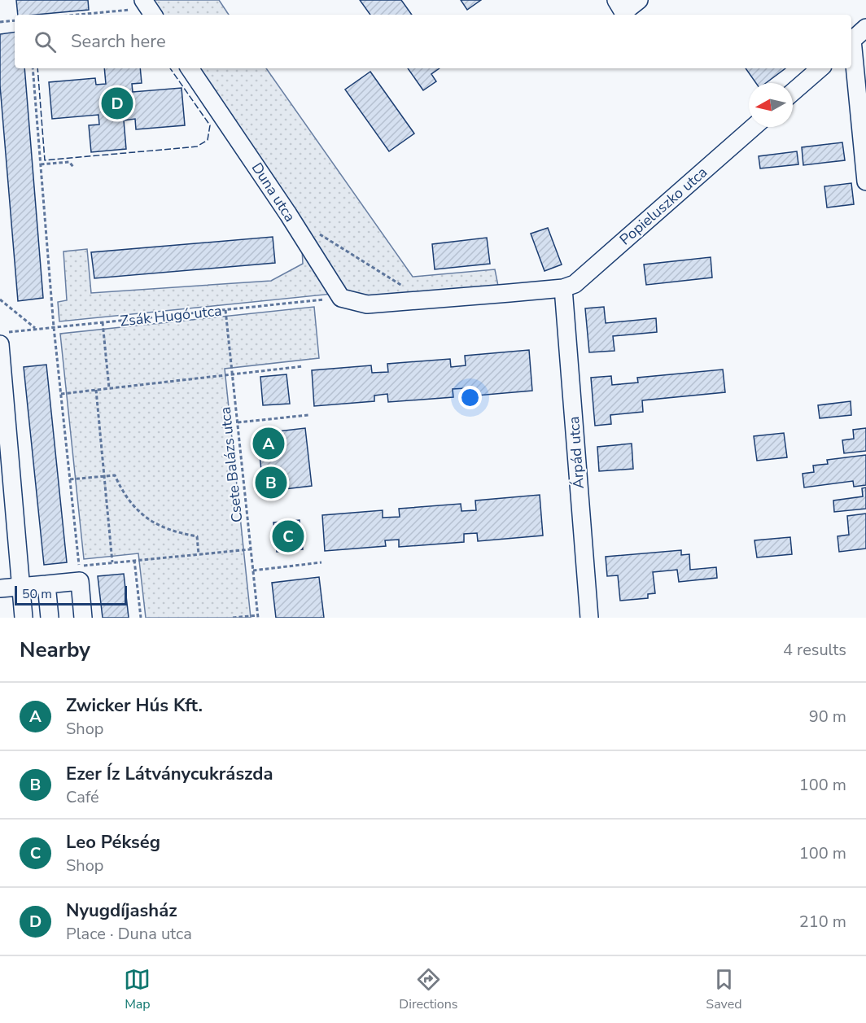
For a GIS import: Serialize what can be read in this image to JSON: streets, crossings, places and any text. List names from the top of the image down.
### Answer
{
  "streets": {
    "street": ["Duna utca", "Popieluszko utca", "Árpád utca"],
    "path": ["Zsák Hugó utca", "Csete Balázs utca"]
  },
  "crossings": [
    ["Duna utca", "Zsák Hugó utca"],
    ["Popieluszko utca", "Árpád utca"],
    ["Zsák Hugó utca", "Csete Balázs utca"]
  ],
  "scale_bar": "50 m",
  "north": "left",
  "page": {
    "search": "Search here",
    "pins": [
      "D",
      "A",
      "B",
      "C"
    ],
    "scale": "50 m",
    "heading": ["Nearby", "4 results"],
    "list": [
      {
        "mark": "A",
        "name": "Zwicker Hús Kft.",
        "note": "Shop",
        "value": "90 m"
      },
      {
        "mark": "B",
        "name": "Ezer Íz Látványcukrászda",
        "note": "Café",
        "value": "100 m"
      },
      {
        "mark": "C",
        "name": "Leo Pékség",
        "note": "Shop",
        "value": "100 m"
      },
      {
        "mark": "D",
        "name": "Nyugdíjasház",
        "note": "Place · Duna utca",
        "value": "210 m"
      }
    ],
    "nav": ["Map", "Directions", "Saved"]
  }
}
